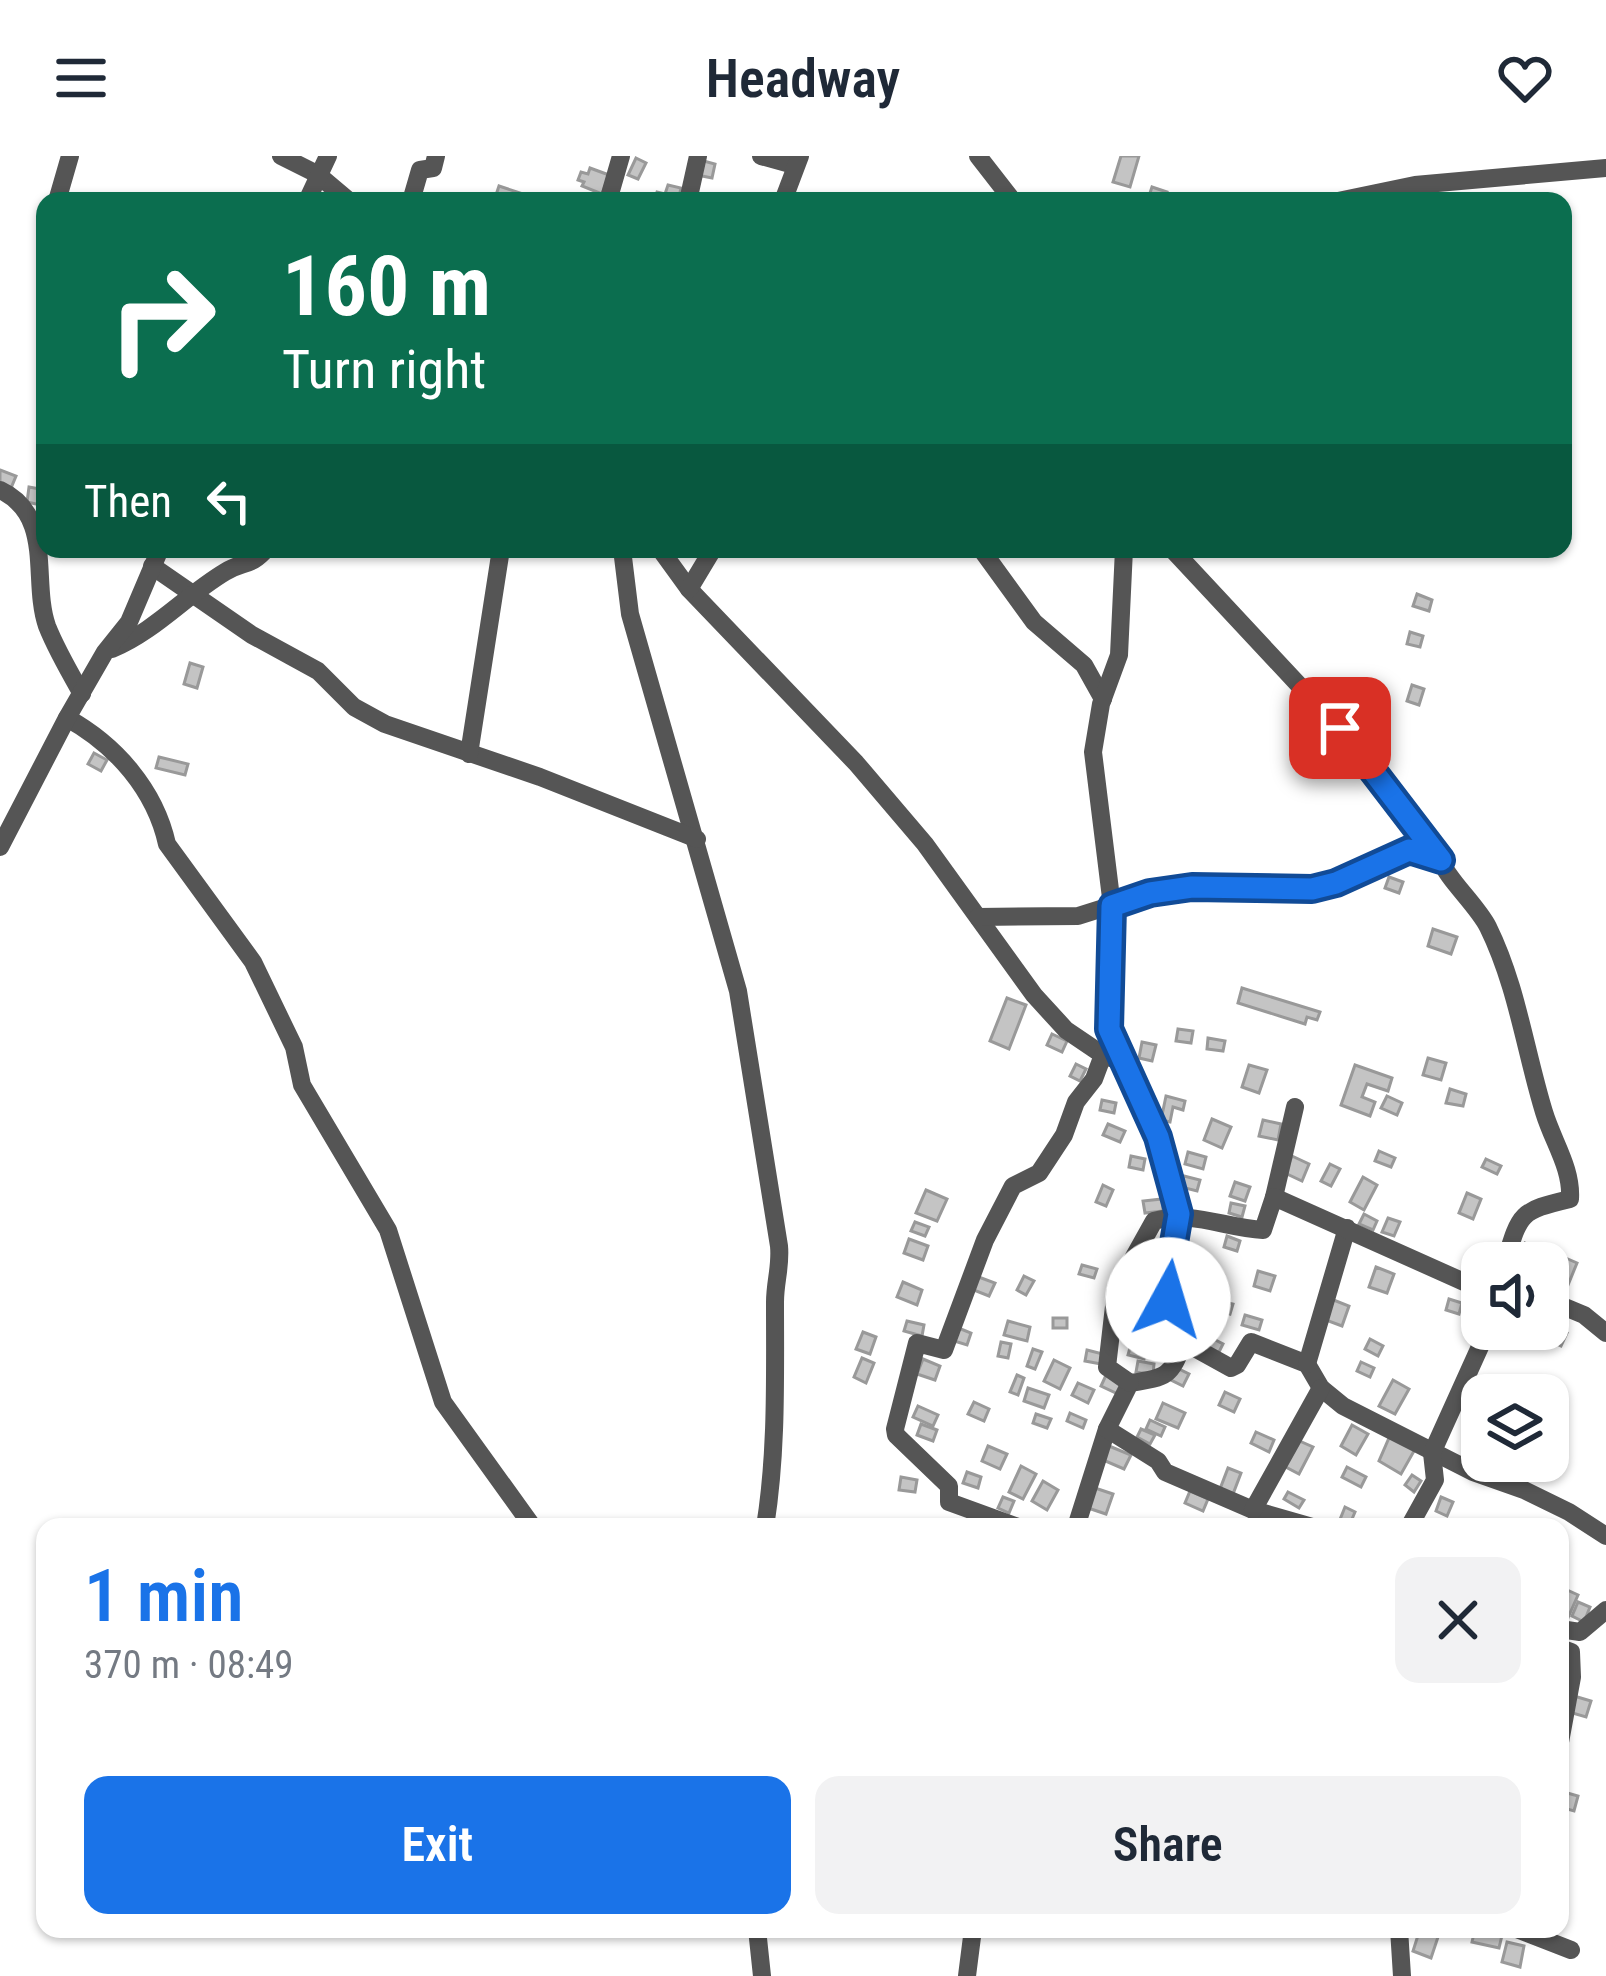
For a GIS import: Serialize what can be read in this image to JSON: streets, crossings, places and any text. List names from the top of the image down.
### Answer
{
  "page": {
    "header": "Headway",
    "turn": ["160 m", "Turn right"],
    "then": "Then",
    "heading": ["1 min", "370 m · 08:49"],
    "buttons": ["Exit", "Share"]
  }
}
